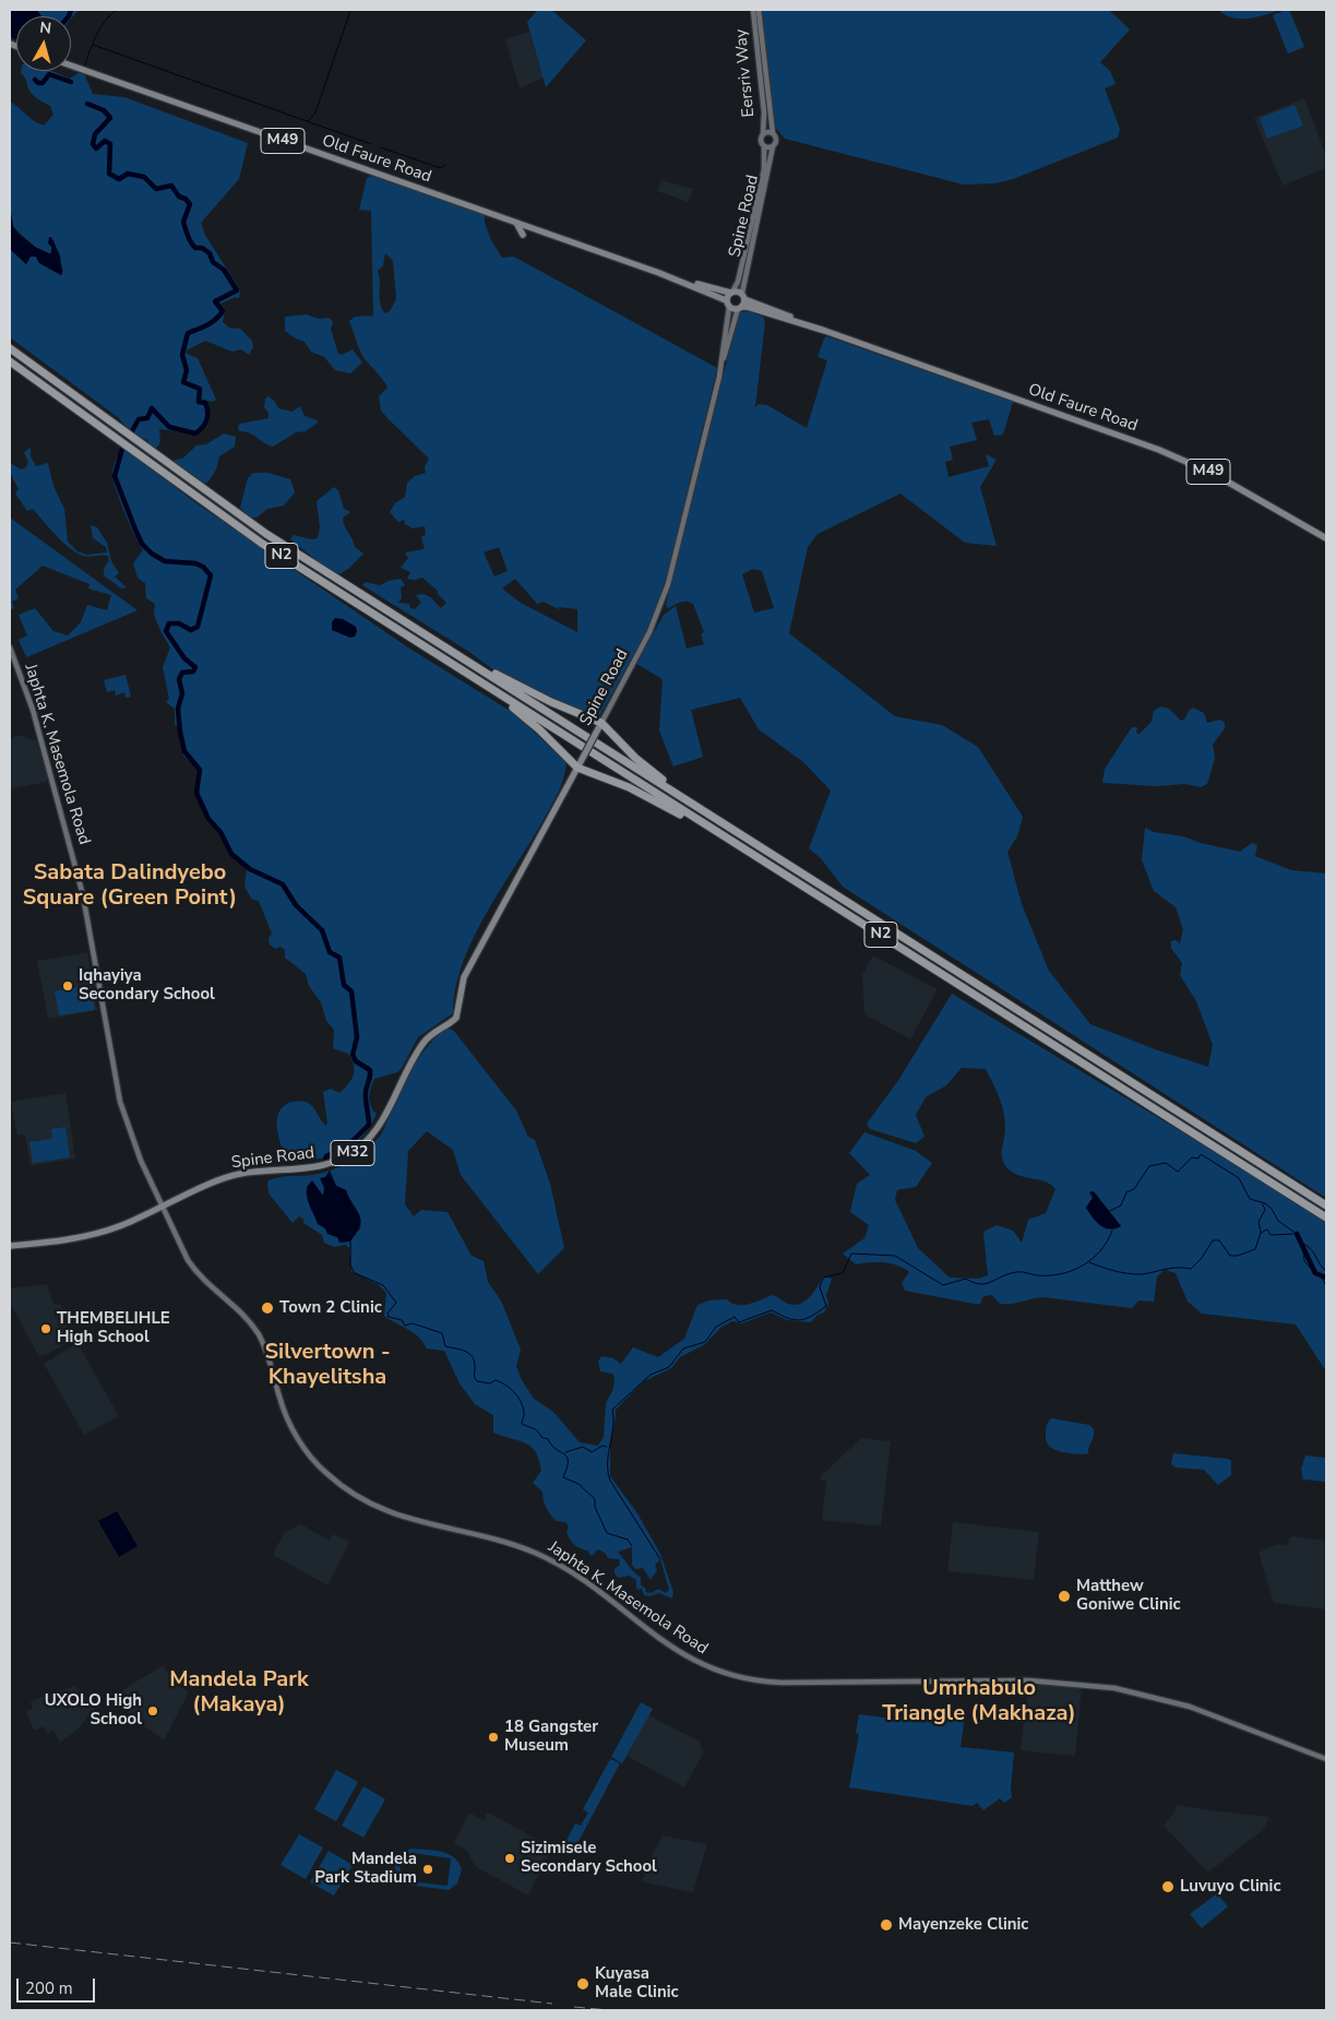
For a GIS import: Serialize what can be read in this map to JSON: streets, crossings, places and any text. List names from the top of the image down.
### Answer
{
  "streets": {
    "highway": ["N2"],
    "main road": [
      "Eersriv Way",
      "M49",
      "Old Faure Road",
      "Spine Road",
      "Japhta K. Masemola Road",
      "M32"
    ]
  },
  "crossings": [
    ["Eersriv Way", "Spine Road"],
    ["Old Faure Road", "Spine Road"],
    ["Spine Road", "Japhta K. Masemola Road"]
  ],
  "districts": [
    "Sabata Dalindyebo Square (Green Point)",
    "Silvertown - Khayelitsha",
    "Mandela Park (Makaya)",
    "Umrhabulo Triangle (Makhaza)"
  ],
  "places": [
    "Iqhayiya Secondary School",
    "Town 2 Clinic",
    "THEMBELIHLE High School",
    "Matthew Goniwe Clinic",
    "UXOLO High School",
    "18 Gangster Museum",
    "Sizimisele Secondary School",
    "Mandela Park Stadium",
    "Luvuyo Clinic",
    "Mayenzeke Clinic",
    "Kuyasa Male Clinic"
  ],
  "scale_bar": "200 m",
  "north": "top"
}
